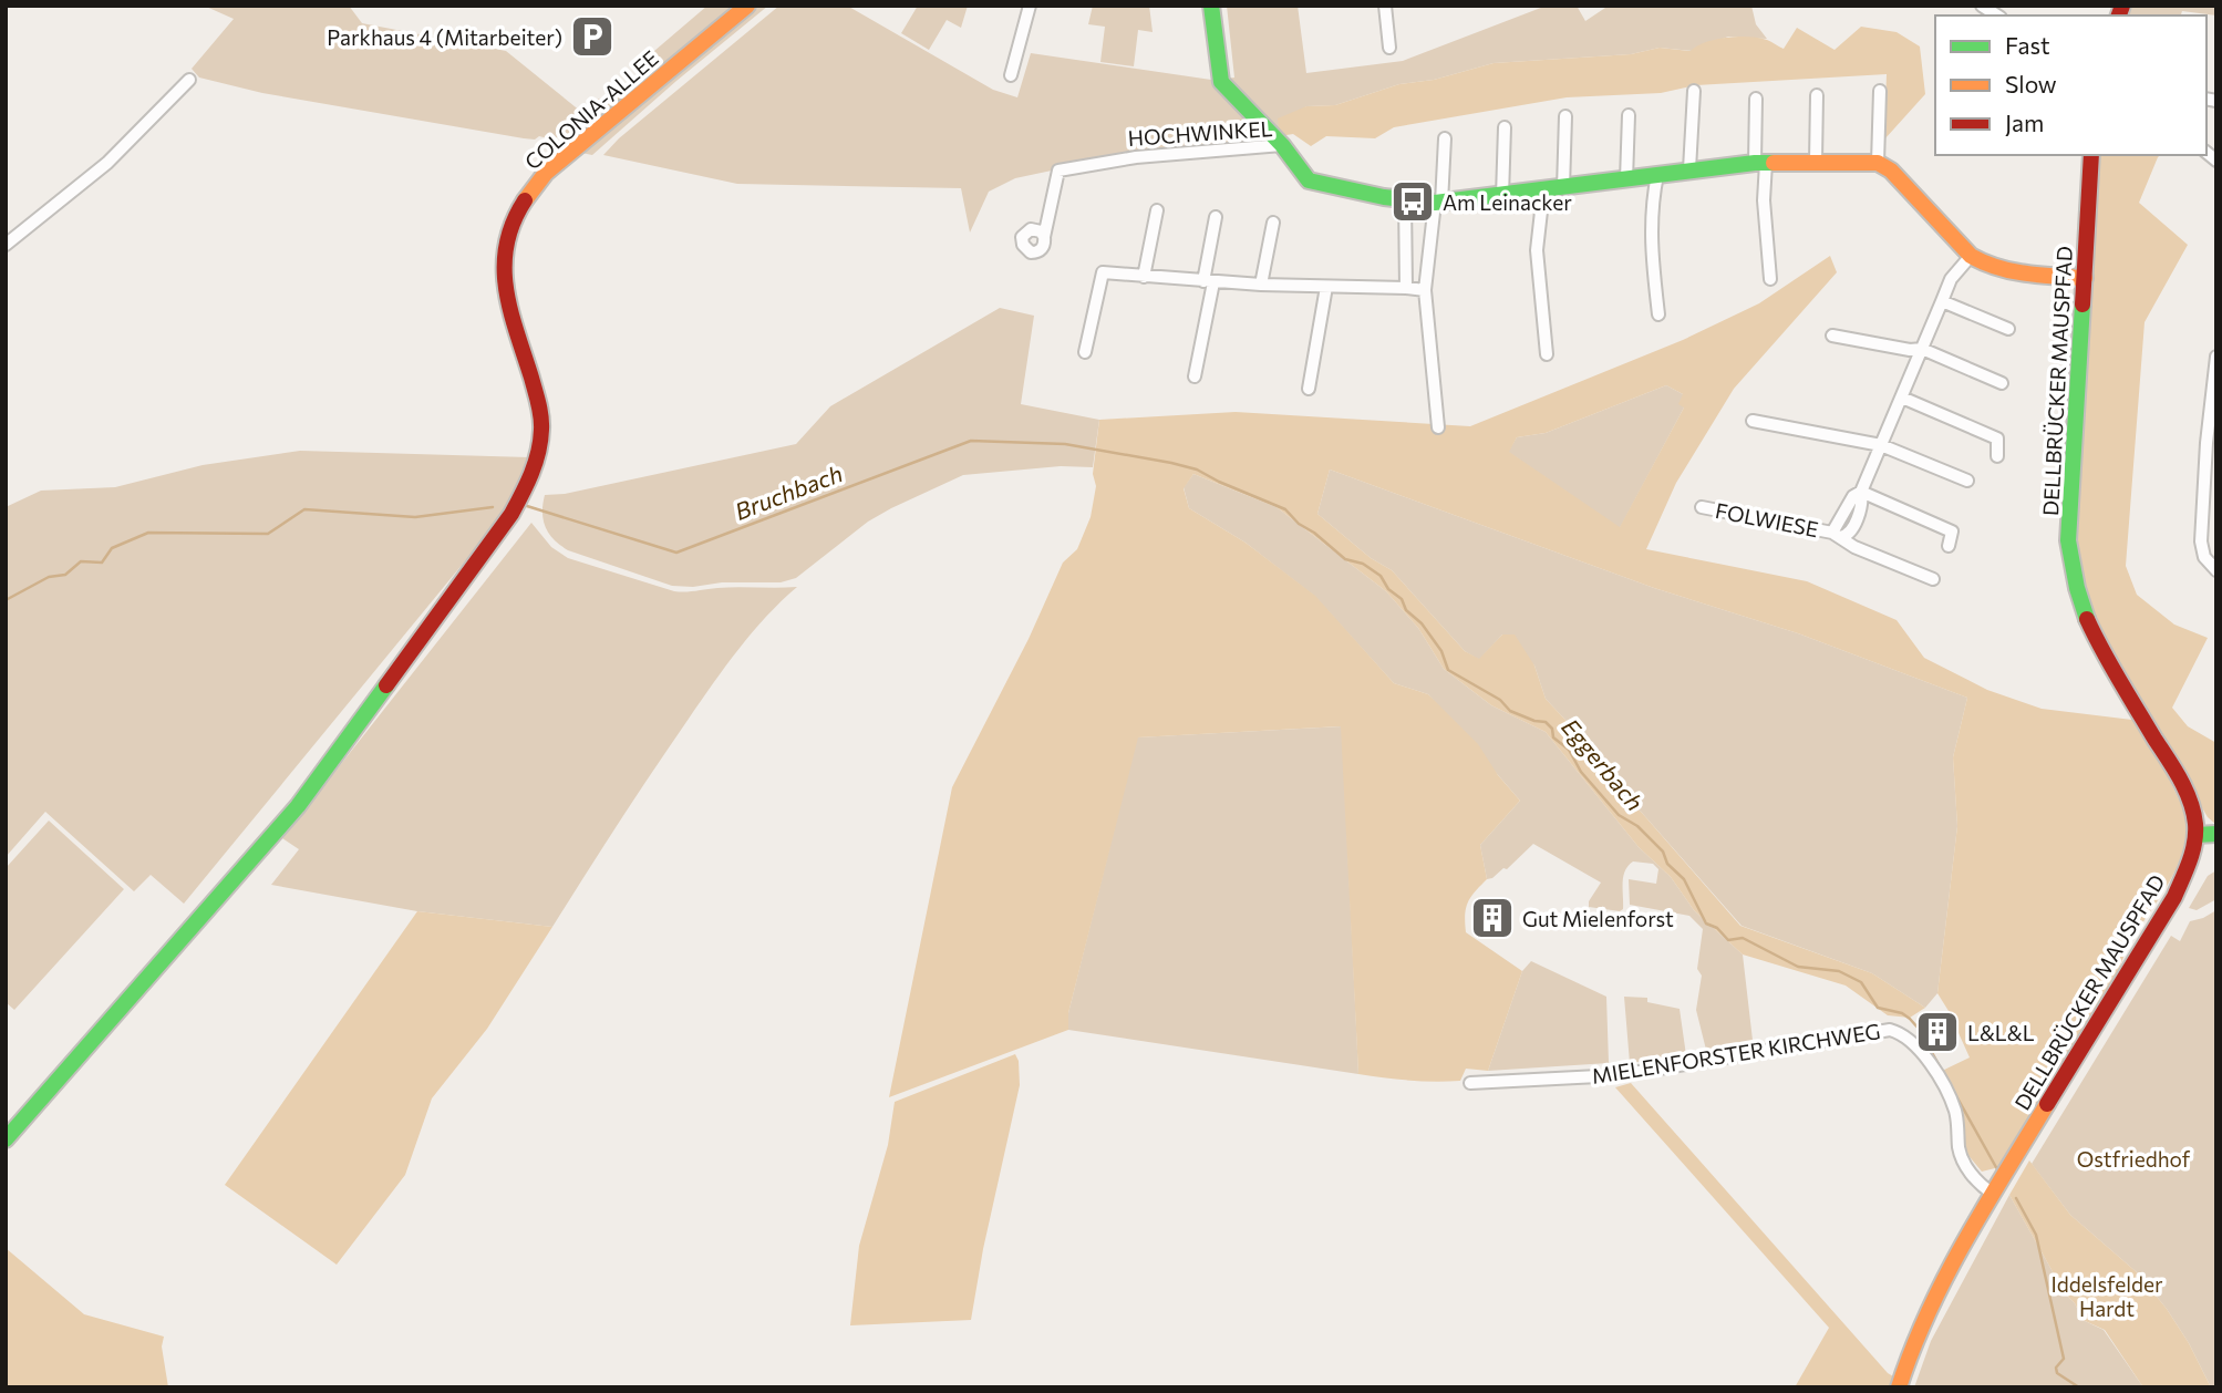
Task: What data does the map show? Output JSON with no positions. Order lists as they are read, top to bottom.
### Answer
{
  "streets": {
    "main road": ["COLONIA-ALLEE", "HOCHWINKEL", "DELLBRÜCKER MAUSPFAD"],
    "street": ["FOLWIESE", "MIELENFORSTER KIRCHWEG"]
  },
  "crossings": [
    ["DELLBRÜCKER MAUSPFAD", "MIELENFORSTER KIRCHWEG"]
  ],
  "water": ["Bruchbach", "Eggerbach"],
  "parks": ["Ostfriedhof", "Iddelsfelder Hardt"],
  "places": {
    "parking": ["Parkhaus 4 (Mitarbeiter)"],
    "bus stop": ["Am Leinacker"],
    "building": ["Gut Mielenforst", "L&L&L"]
  },
  "legend": ["Fast", "Slow", "Jam"]
}
